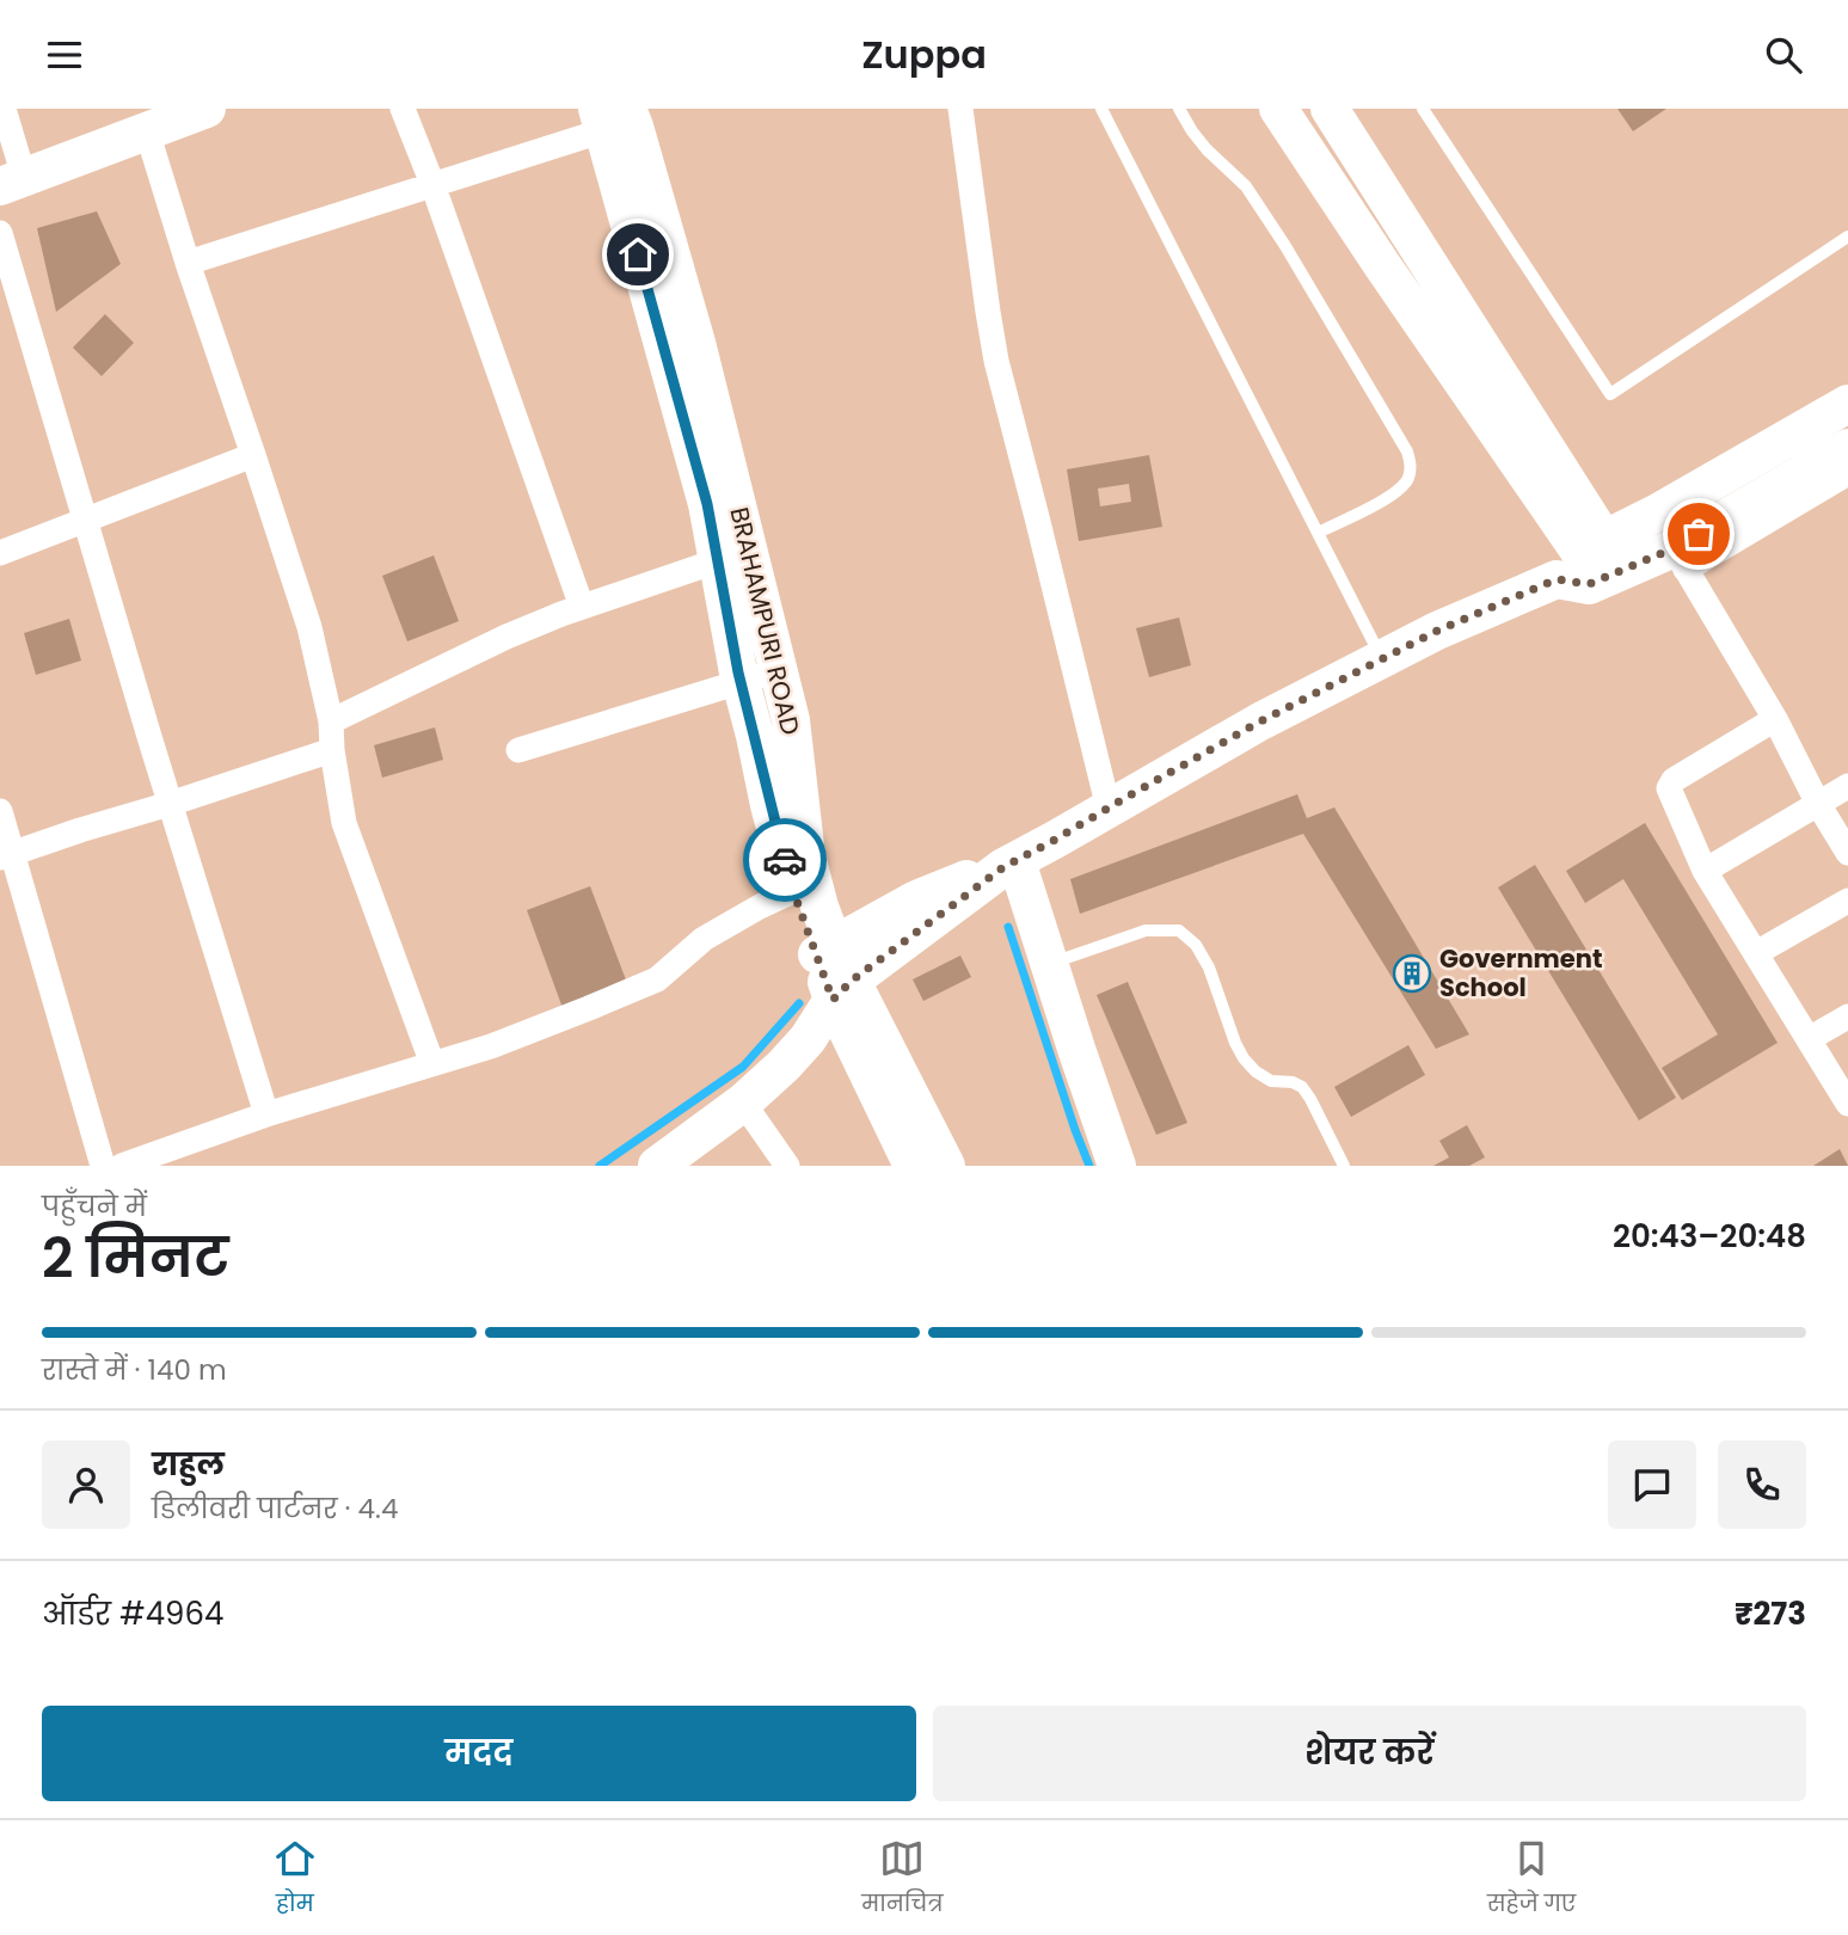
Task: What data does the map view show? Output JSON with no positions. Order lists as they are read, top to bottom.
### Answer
{
  "streets": {
    "street": ["BRAHAMPURI ROAD"]
  },
  "places": {
    "building": ["Government School"]
  },
  "page": {
    "header": "Zuppa",
    "heading": ["2 मिनट", "पहुँचने में", "20:43–20:48"],
    "panel": [
      "राहुल",
      "डिलीवरी पार्टनर · 4.4",
      "ऑर्डर #4964",
      "₹273"
    ],
    "bar": "रास्ते में · 140 m",
    "buttons": ["मदद", "शेयर करें"],
    "tabs": ["होम", "मानचित्र", "सहेजे गए"]
  }
}
